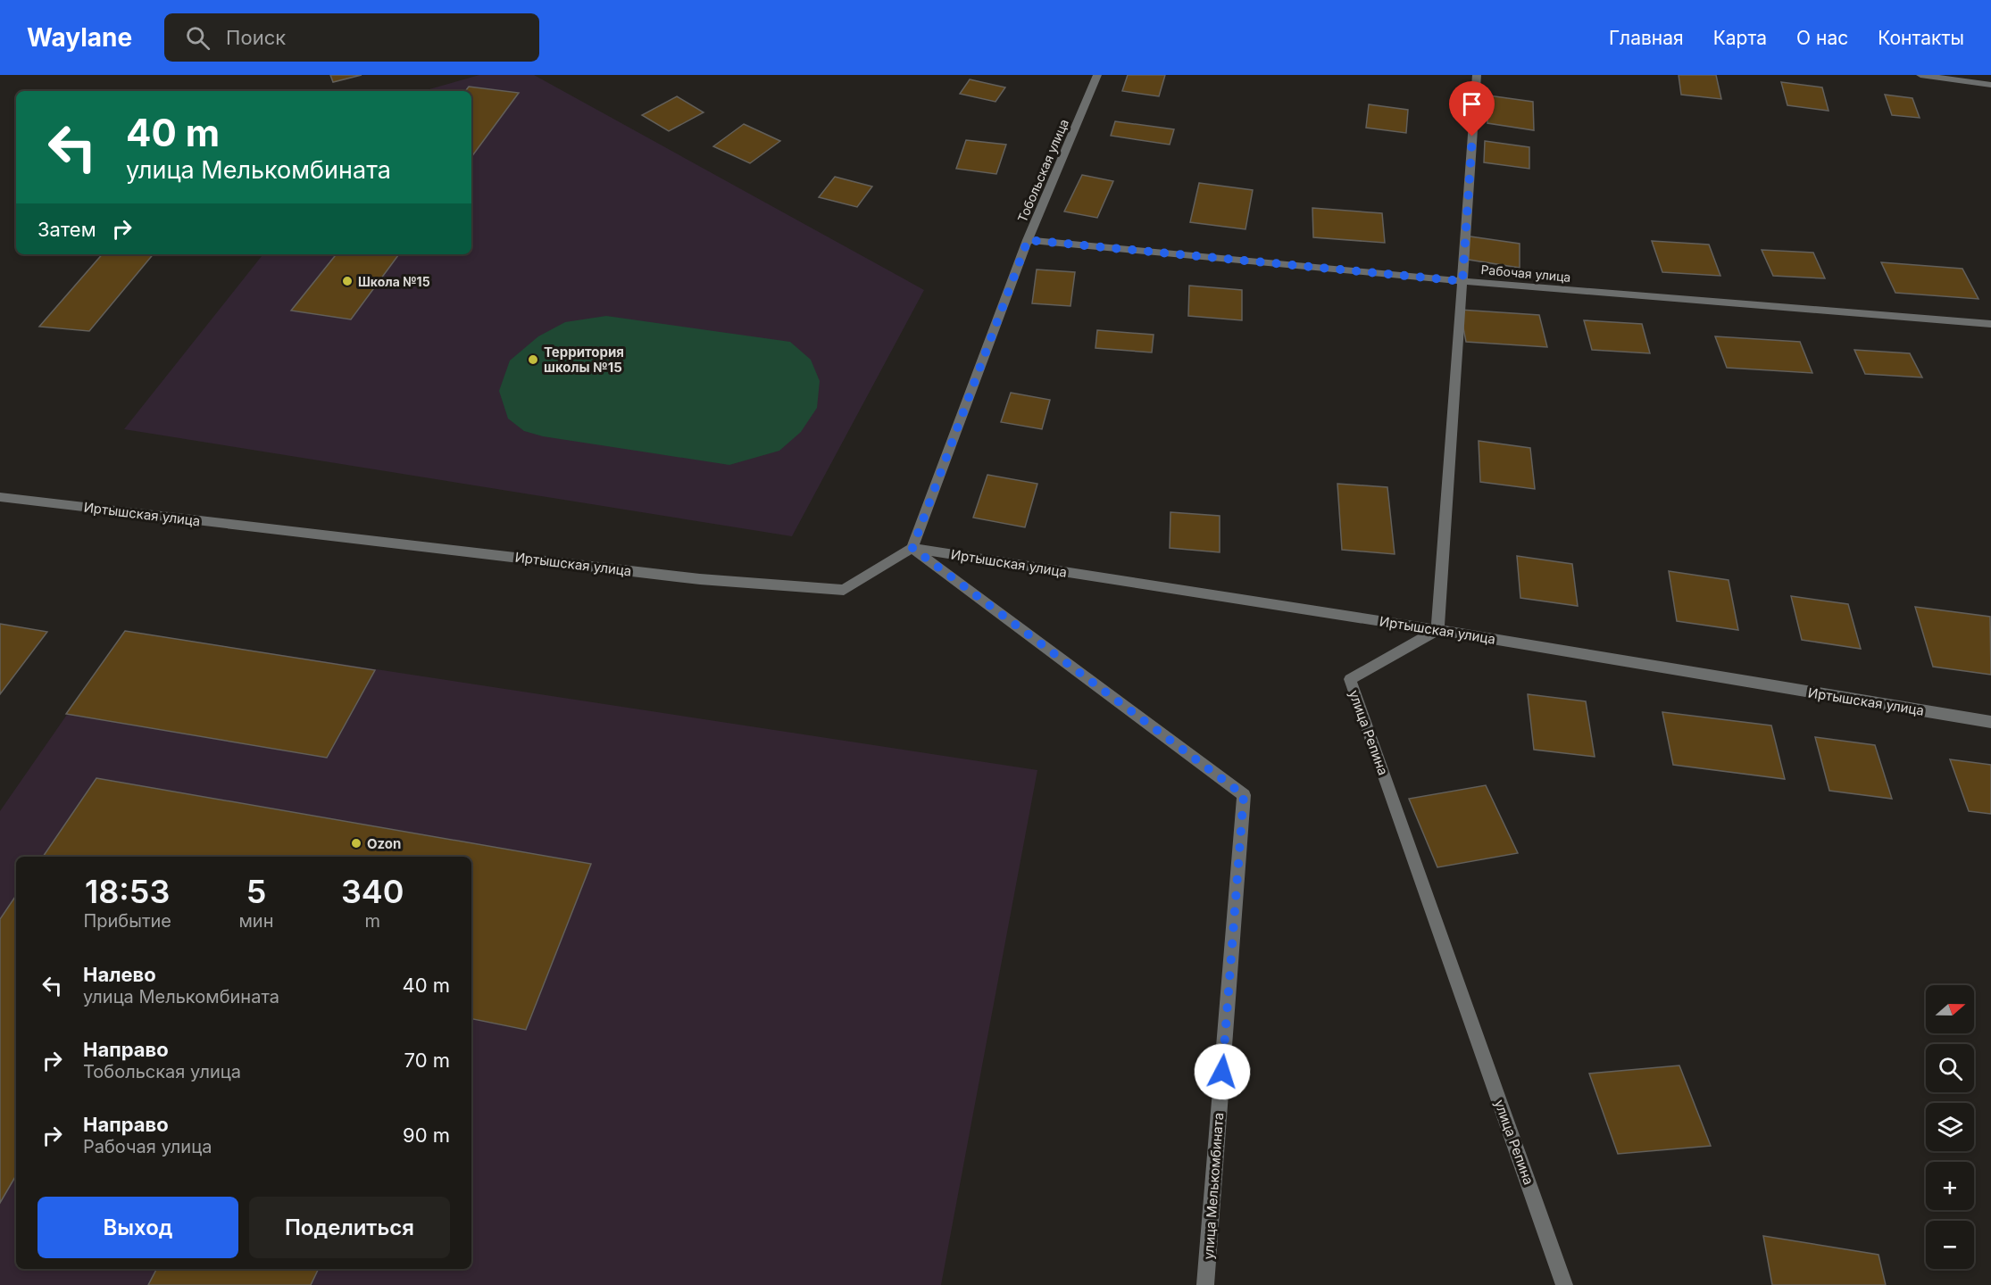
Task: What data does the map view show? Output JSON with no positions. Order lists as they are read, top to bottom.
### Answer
{
  "streets": {
    "street": [
      "Тобольская улица",
      "Рабочая улица",
      "Иртышская улица",
      "улица Репина",
      "улица Мелькомбината"
    ]
  },
  "crossings": [
    ["Тобольская улица", "Рабочая улица"],
    ["Тобольская улица", "Иртышская улица"],
    ["Тобольская улица", "улица Мелькомбината"],
    ["Иртышская улица", "улица Репина"],
    ["Иртышская улица", "улица Мелькомбината"]
  ],
  "places": ["Школа №15", "Территория школы №15", "Ozon"],
  "north": "right",
  "page": {
    "header": "Waylane",
    "search": "Поиск",
    "nav": [
      "Главная",
      "Карта",
      "О нас",
      "Контакты"
    ],
    "turn": ["40 m", "улица Мелькомбината"],
    "then": "Затем",
    "eta": [
      "18:53",
      "Прибытие",
      "5",
      "мин",
      "340",
      "m"
    ],
    "list": [
      {
        "name": "Налево",
        "note": "улица Мелькомбината",
        "value": "40 m"
      },
      {
        "name": "Направо",
        "note": "Тобольская улица",
        "value": "70 m"
      },
      {
        "name": "Направо",
        "note": "Рабочая улица",
        "value": "90 m"
      }
    ],
    "map_buttons": ["+", "−"],
    "buttons": ["Выход", "Поделиться"]
  }
}
